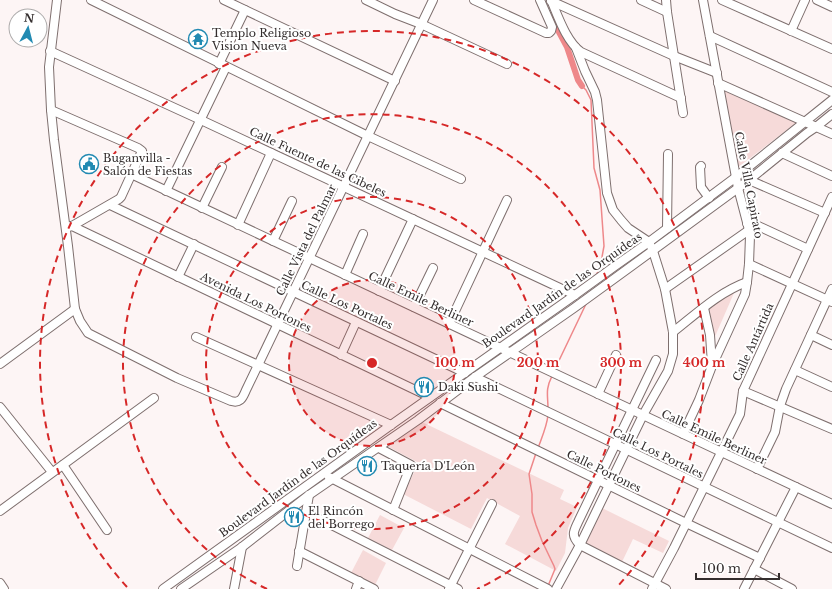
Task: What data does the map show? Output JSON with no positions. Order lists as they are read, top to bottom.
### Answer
{
  "streets": {
    "street": [
      "Calle Fuente de las Cibeles",
      "Calle Villa Capirato",
      "Calle Vista del Palmar",
      "Boulevard Jardín de las Orquídeas",
      "Calle Emile Berliner",
      "Avenida Los Portones",
      "Calle Los Portales",
      "Calle Antártida",
      "Calle Portones"
    ]
  },
  "crossings": [
    ["Calle Fuente de las Cibeles", "Calle Vista del Palmar"],
    ["Calle Fuente de las Cibeles", "Boulevard Jardín de las Orquídeas"],
    ["Calle Villa Capirato", "Boulevard Jardín de las Orquídeas"],
    ["Calle Villa Capirato", "Calle Emile Berliner"],
    ["Calle Vista del Palmar", "Calle Emile Berliner"],
    ["Calle Vista del Palmar", "Avenida Los Portones"],
    ["Calle Vista del Palmar", "Calle Los Portales"],
    ["Boulevard Jardín de las Orquídeas", "Calle Emile Berliner"],
    ["Boulevard Jardín de las Orquídeas", "Avenida Los Portones"],
    ["Boulevard Jardín de las Orquídeas", "Calle Los Portales"],
    ["Boulevard Jardín de las Orquídeas", "Calle Portones"],
    ["Calle Emile Berliner", "Calle Antártida"],
    ["Calle Los Portales", "Calle Antártida"],
    ["Calle Antártida", "Calle Portones"]
  ],
  "places": {
    "temple": ["Templo Religioso Vision Nueva"],
    "public building": ["Buganvilla - Salón de Fiestas"],
    "restaurant": ["Daki Sushi", "Taquería D'León", "El Rincón del Borrego"]
  },
  "scale_bar": "100 m",
  "north": "top",
  "rings": [
    "100 m",
    "200 m",
    "300 m",
    "400 m"
  ]
}
